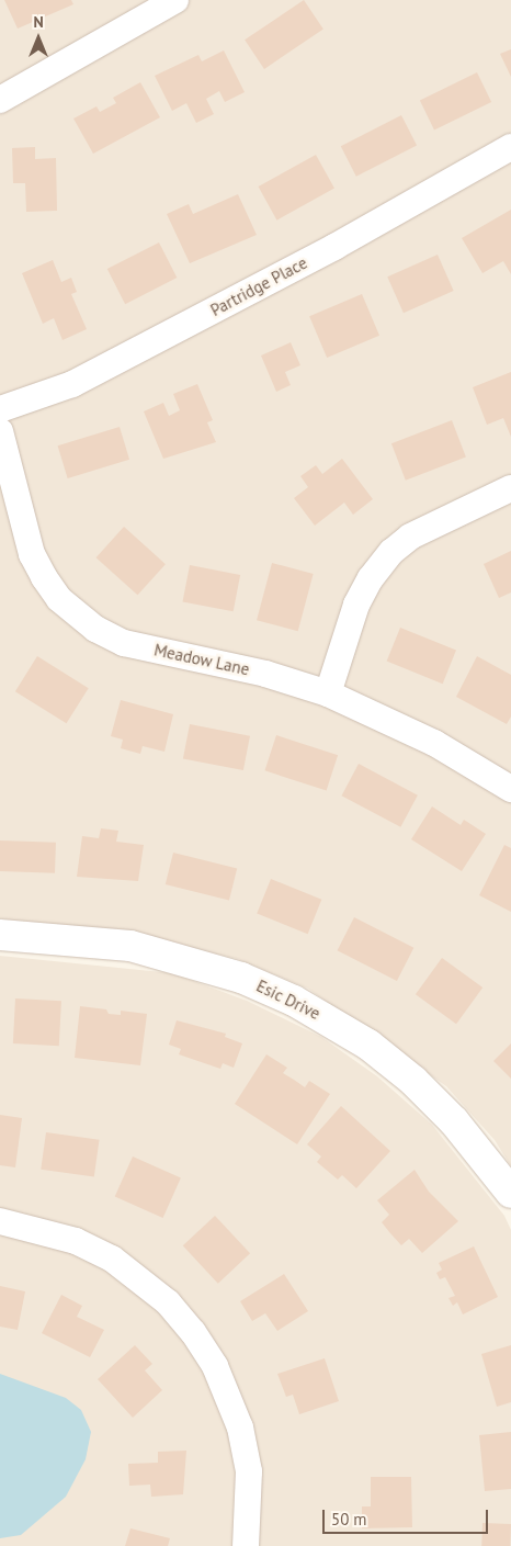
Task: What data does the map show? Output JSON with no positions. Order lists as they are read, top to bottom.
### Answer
{
  "streets": {
    "street": ["Partridge Place", "Meadow Lane", "Esic Drive"]
  },
  "scale_bar": "50 m",
  "north": "top"
}
